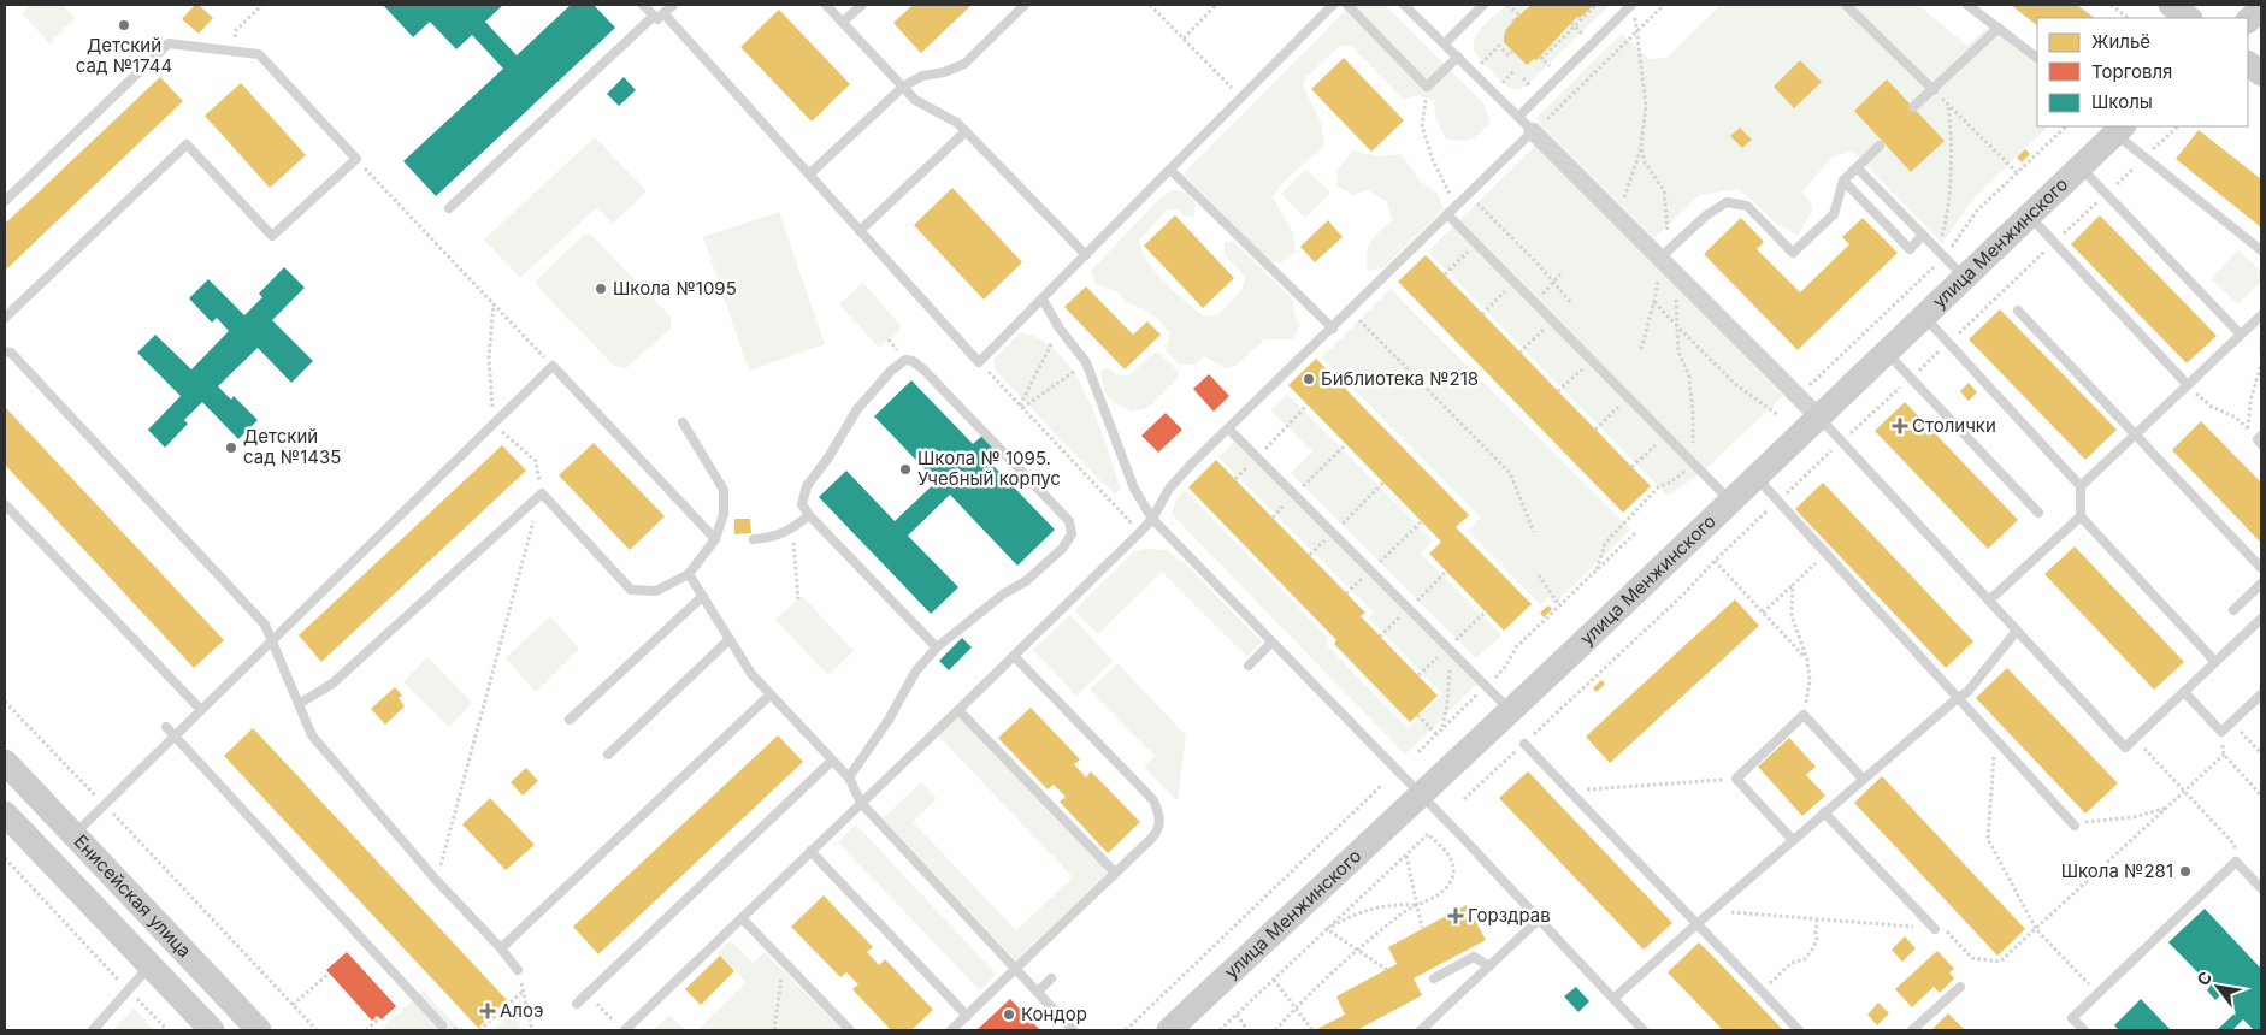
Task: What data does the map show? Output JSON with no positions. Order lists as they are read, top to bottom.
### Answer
{
  "streets": {
    "main road": ["улица Менжинского", "Енисейская улица"]
  },
  "places": {
    "other": [
      "Детский сад №1744",
      "Школа №1095",
      "Библиотека №218",
      "Детский сад №1435",
      "Школа № 1095. Учебный корпус",
      "Школа №281",
      "Кондор"
    ],
    "health": ["Столички", "Горздрав", "Алоэ"]
  },
  "legend": ["Жильё", "Торговля", "Школы"],
  "north": "top left"
}
